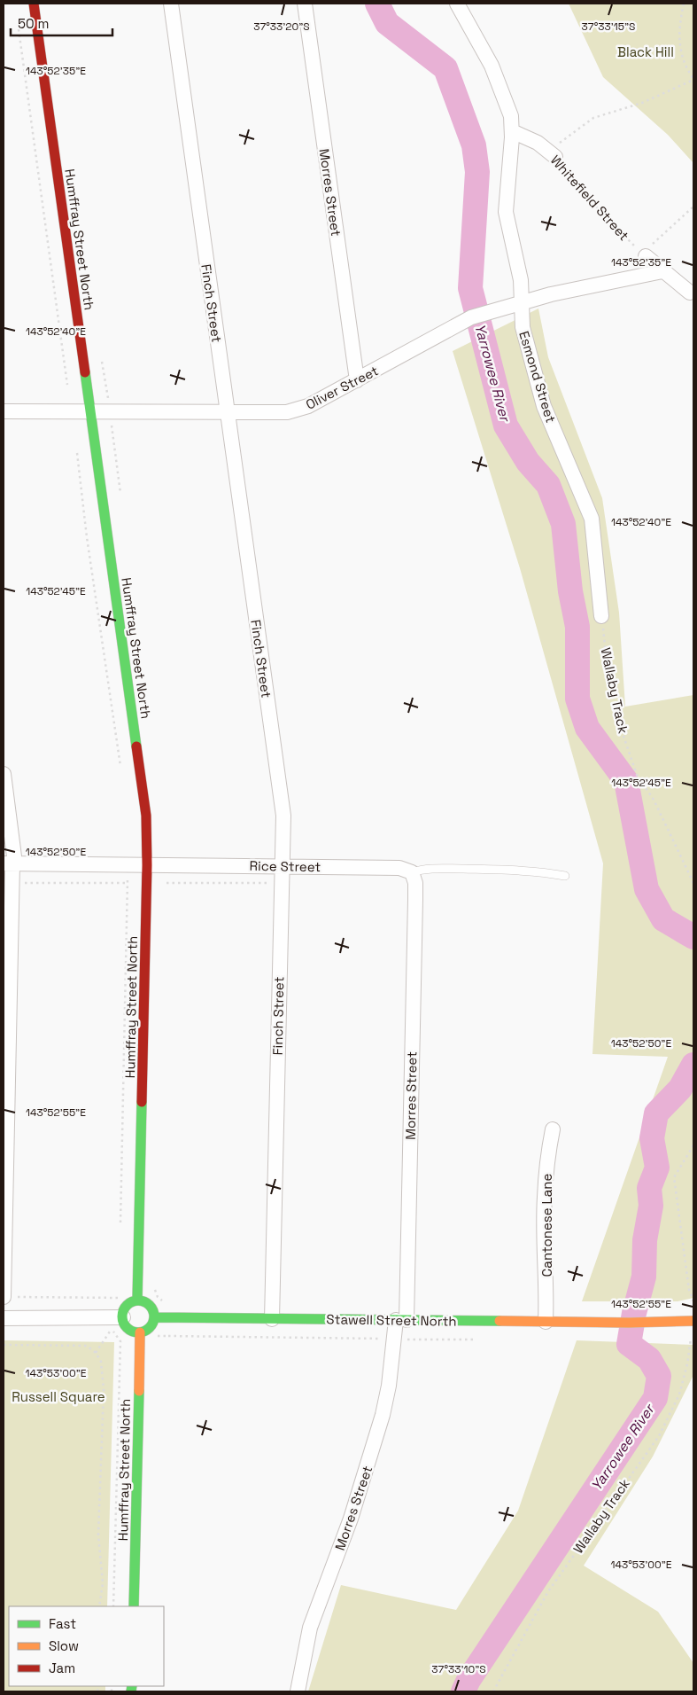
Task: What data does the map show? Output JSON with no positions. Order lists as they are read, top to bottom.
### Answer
{
  "streets": {
    "street": [
      "Morres Street",
      "Whitefield Street",
      "Humffray Street North",
      "Finch Street",
      "Esmond Street",
      "Oliver Street",
      "Rice Street",
      "Cantonese Lane",
      "Stawell Street North"
    ],
    "path": ["Wallaby Track"]
  },
  "crossings": [
    ["Morres Street", "Oliver Street"],
    ["Morres Street", "Rice Street"],
    ["Morres Street", "Stawell Street North"],
    ["Whitefield Street", "Esmond Street"],
    ["Humffray Street North", "Oliver Street"],
    ["Humffray Street North", "Rice Street"],
    ["Humffray Street North", "Stawell Street North"],
    ["Finch Street", "Oliver Street"],
    ["Finch Street", "Rice Street"],
    ["Finch Street", "Stawell Street North"],
    ["Esmond Street", "Oliver Street"],
    ["Esmond Street", "Wallaby Track"],
    ["Cantonese Lane", "Stawell Street North"]
  ],
  "water": ["Yarrowee River"],
  "parks": ["Black Hill", "Russell Square"],
  "legend": ["Fast", "Slow", "Jam"],
  "scale_bar": "50 m",
  "coordinates": [
    "37°33'20\"S",
    "37°33'15\"S",
    "143°52'35\"E",
    "143°52'40\"E",
    "143°52'45\"E",
    "143°52'50\"E",
    "143°52'55\"E",
    "143°53'00\"E",
    "37°33'10\"S"
  ]
}
